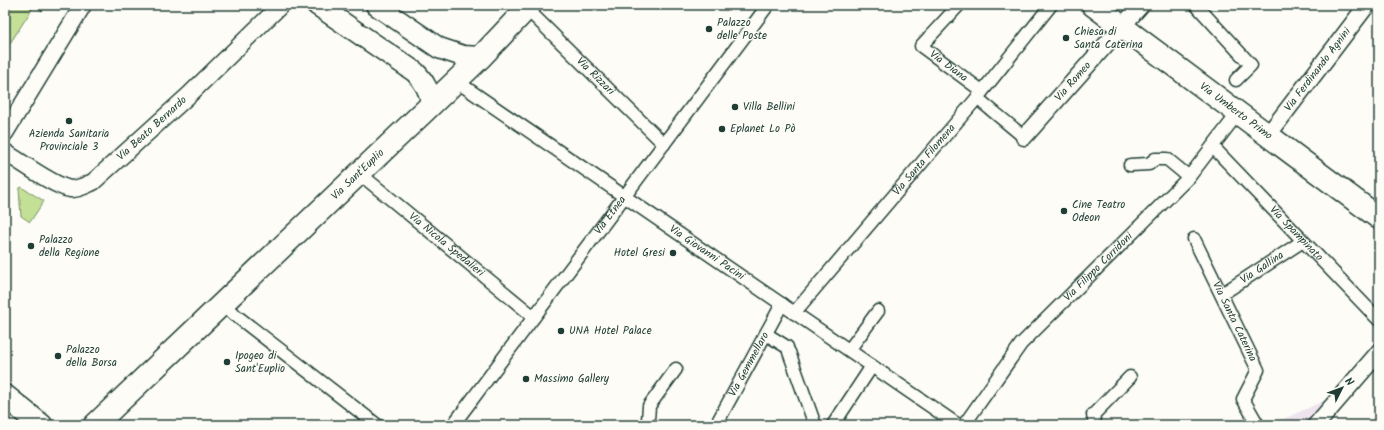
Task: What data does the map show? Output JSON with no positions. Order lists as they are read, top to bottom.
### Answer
{
  "streets": {
    "main road": ["Via Umberto Primo", "Via Sant'Euplio"],
    "street": [
      "Via Diana",
      "Via Ferdinando Agnini",
      "Via Rizzari",
      "Via Romeo",
      "Via Beato Bernardo",
      "Via Santa Filomena",
      "Via Etnea",
      "Via Spampinato",
      "Via Nicola Spedalieri",
      "Via Giovanni Pacini",
      "Via Filippo Corridoni",
      "Via Gallina",
      "Via Santa Caterina",
      "Via Gemmellaro"
    ]
  },
  "crossings": [
    ["Via Diana", "Via Santa Filomena"],
    ["Via Ferdinando Agnini", "Via Umberto Primo"],
    ["Via Rizzari", "Via Sant'Euplio"],
    ["Via Rizzari", "Via Etnea"],
    ["Via Romeo", "Via Umberto Primo"],
    ["Via Umberto Primo", "Via Filippo Corridoni"],
    ["Via Santa Filomena", "Via Giovanni Pacini"],
    ["Via Sant'Euplio", "Via Nicola Spedalieri"],
    ["Via Sant'Euplio", "Via Giovanni Pacini"],
    ["Via Etnea", "Via Nicola Spedalieri"],
    ["Via Etnea", "Via Giovanni Pacini"],
    ["Via Spampinato", "Via Filippo Corridoni"],
    ["Via Spampinato", "Via Gallina"],
    ["Via Giovanni Pacini", "Via Gemmellaro"],
    ["Via Gallina", "Via Santa Caterina"]
  ],
  "places": [
    "Palazzo delle Poste",
    "Chiesa di Santa Caterina",
    "Villa Bellini",
    "Azienda Sanitaria Provinciale 3",
    "Eplanet Lo Pò",
    "Cine Teatro Odeon",
    "Palazzo della Regione",
    "Hotel Gresi",
    "UNA Hotel Palace",
    "Palazzo della Borsa",
    "Ipogeo di Sant'Euplio",
    "Massimo Gallery"
  ],
  "north": "top right"
}
